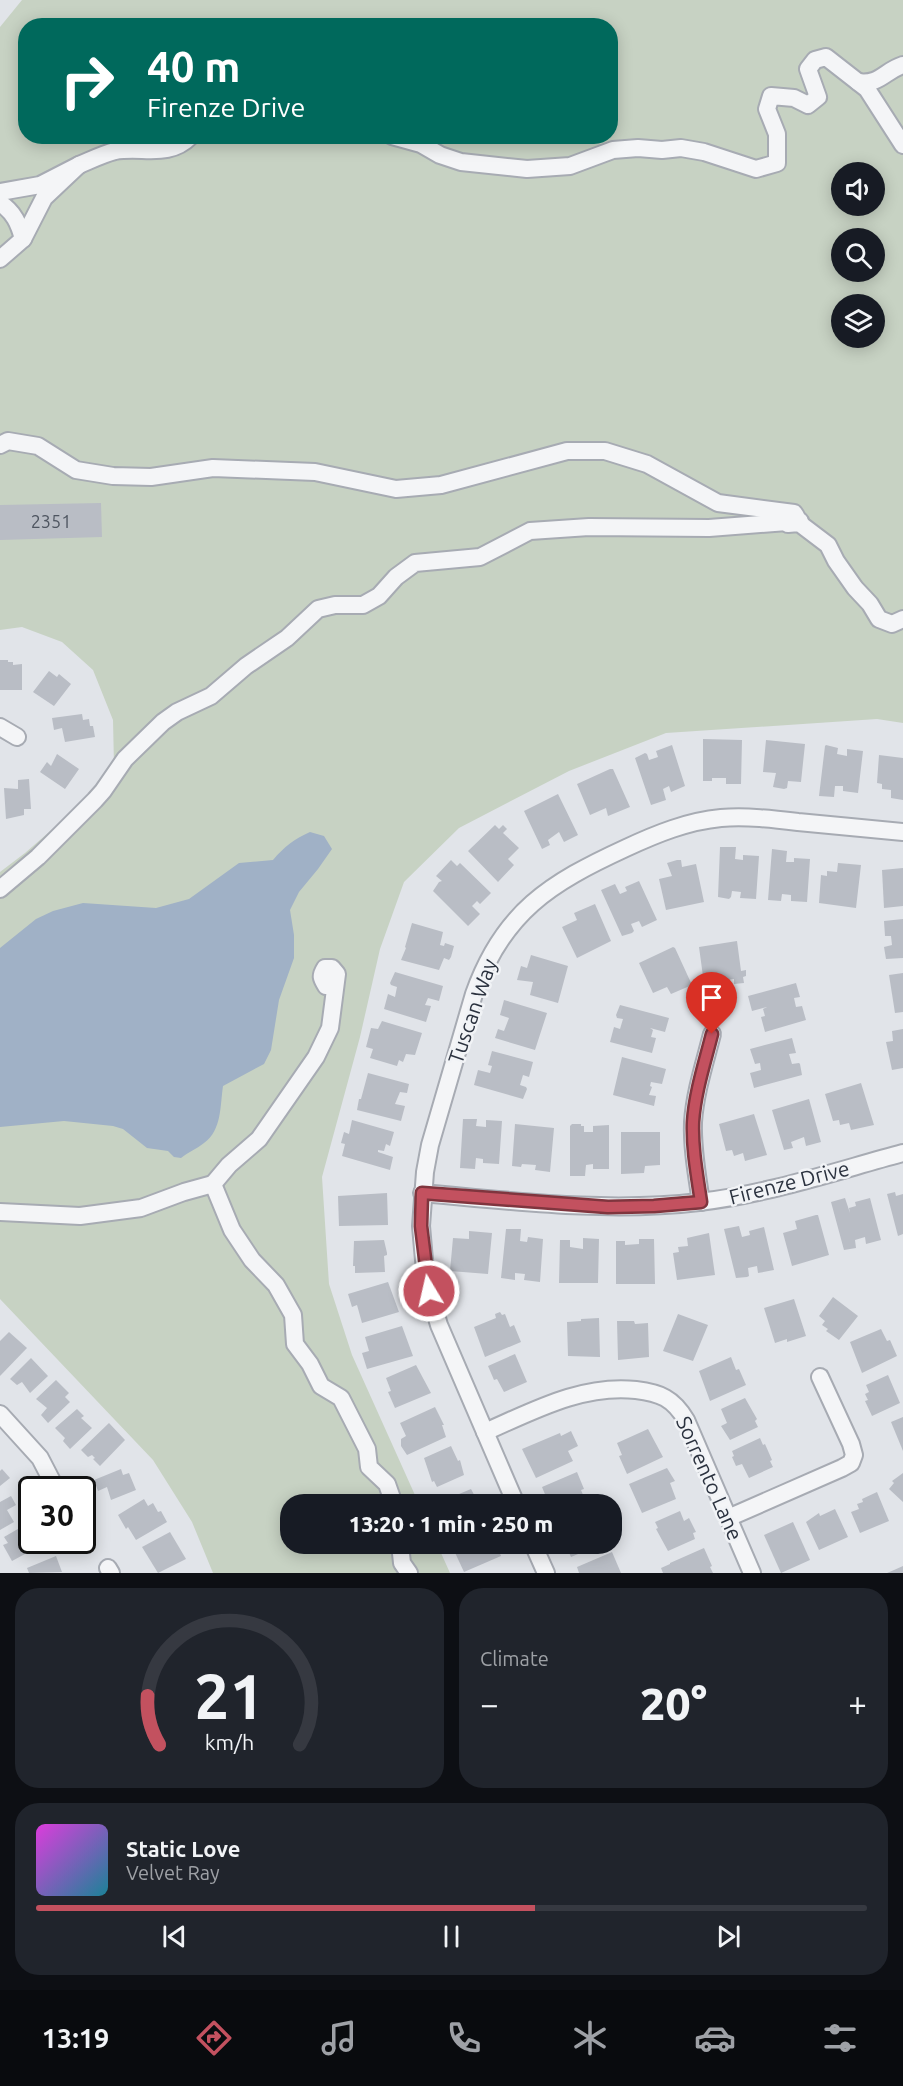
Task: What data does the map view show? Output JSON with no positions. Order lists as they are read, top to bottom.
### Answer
{
  "streets": {
    "street": ["Tuscan Way", "Firenze Drive", "Sorrento Lane"]
  },
  "crossings": [
    ["Tuscan Way", "Firenze Drive"],
    ["Tuscan Way", "Sorrento Lane"]
  ],
  "house_numbers": ["2351"],
  "page": {
    "turn": ["40 m", "Firenze Drive"],
    "limit": "30",
    "trip": "13:20 · 1 min · 250 m",
    "tile": "Climate",
    "heat": ["−", "20°", "+"],
    "song": ["Static Love", "Velvet Ray"],
    "tabs": "13:19",
    "gauge": ["21", "km/h"]
  }
}
